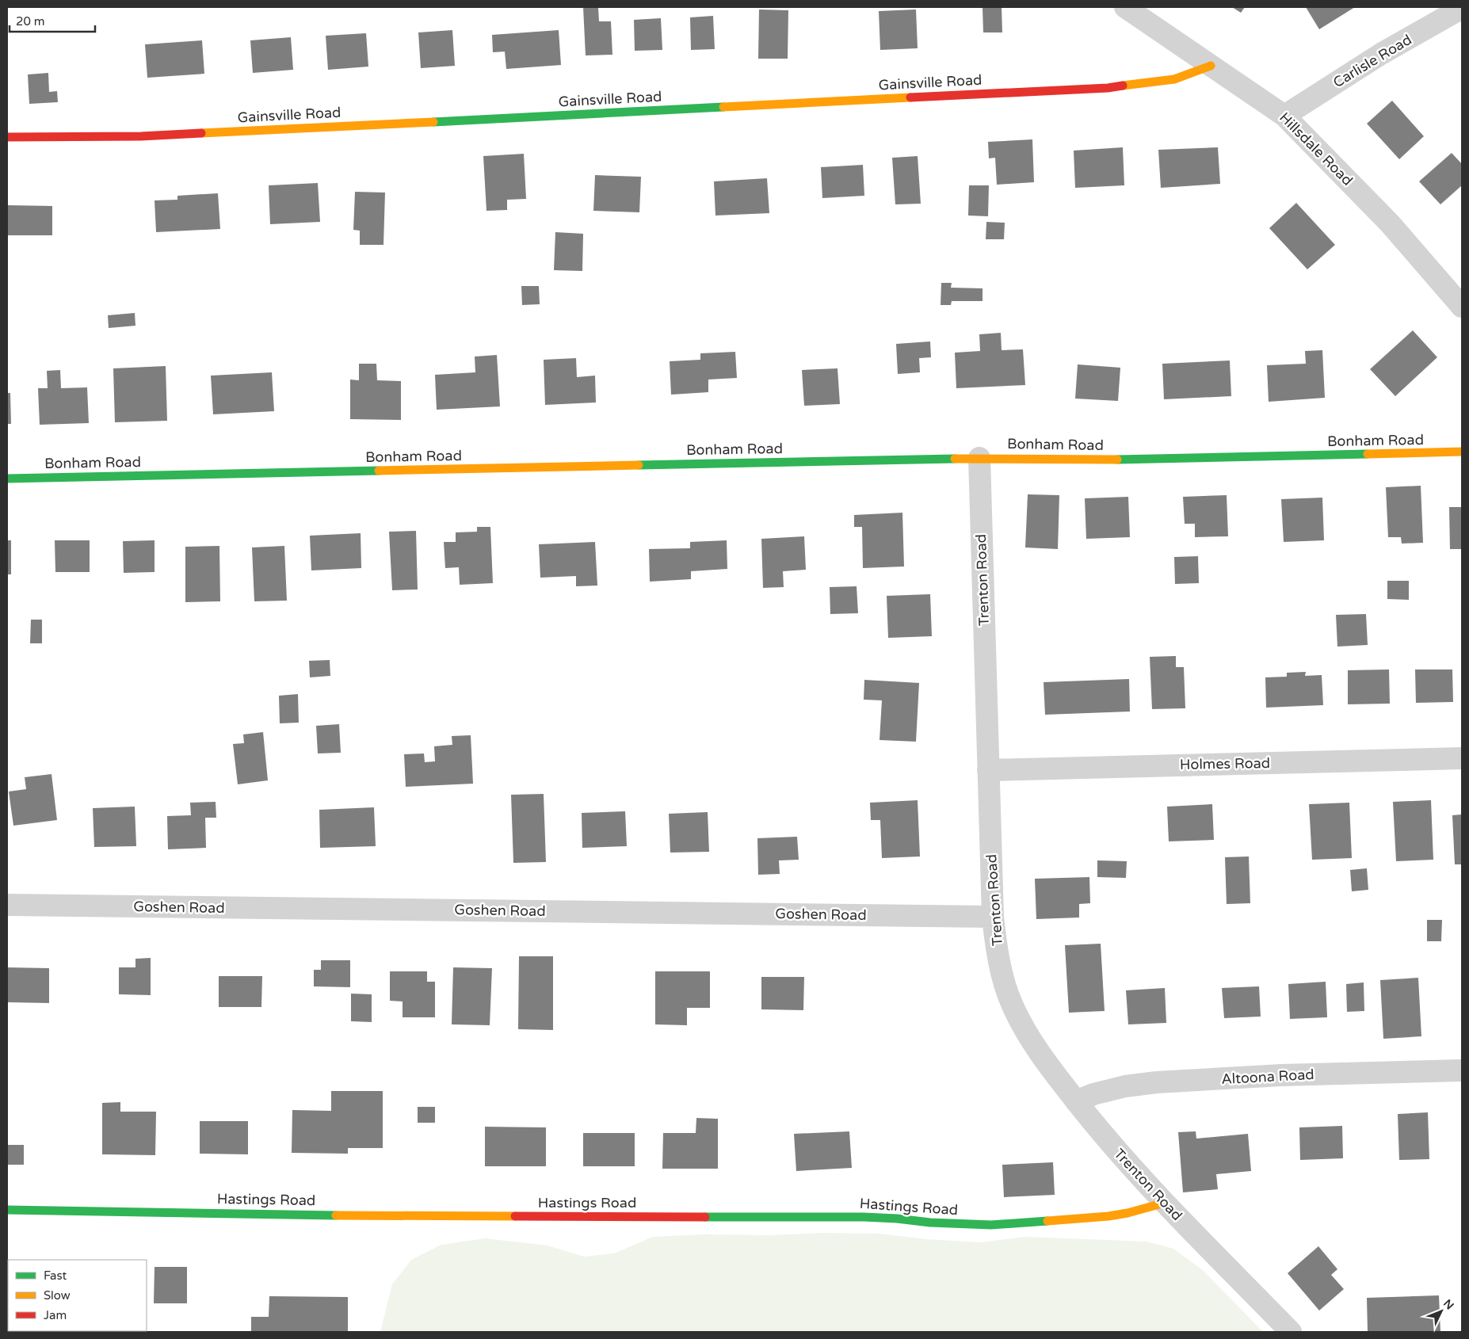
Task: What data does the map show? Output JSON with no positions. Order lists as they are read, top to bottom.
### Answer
{
  "streets": {
    "street": [
      "Carlisle Road",
      "Gainsville Road",
      "Hillsdale Road",
      "Bonham Road",
      "Trenton Road",
      "Holmes Road",
      "Goshen Road",
      "Altoona Road",
      "Hastings Road"
    ]
  },
  "crossings": [
    ["Carlisle Road", "Hillsdale Road"],
    ["Gainsville Road", "Hillsdale Road"],
    ["Bonham Road", "Trenton Road"],
    ["Trenton Road", "Holmes Road"],
    ["Trenton Road", "Goshen Road"],
    ["Trenton Road", "Altoona Road"],
    ["Trenton Road", "Hastings Road"]
  ],
  "legend": ["Fast", "Slow", "Jam"],
  "scale_bar": "20 m",
  "north": "top right"
}
